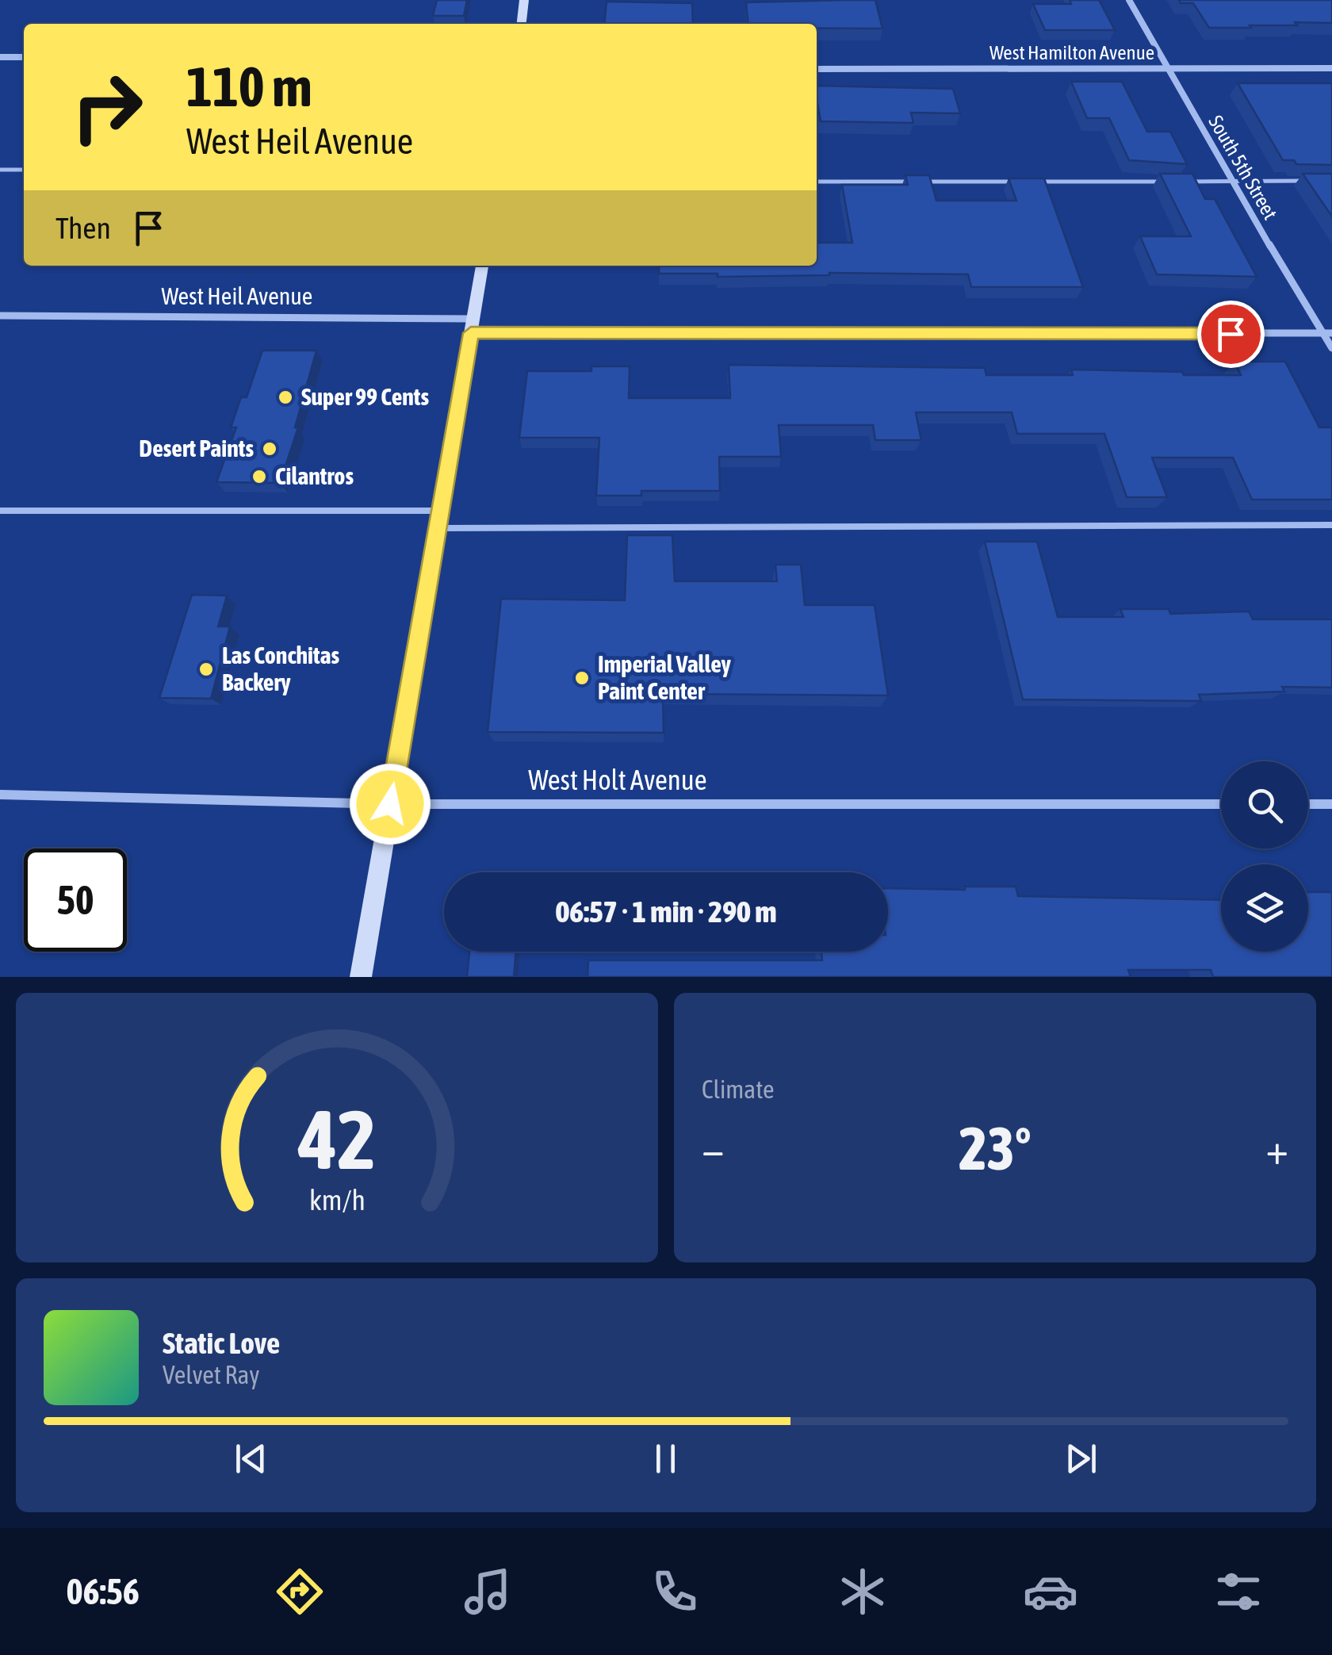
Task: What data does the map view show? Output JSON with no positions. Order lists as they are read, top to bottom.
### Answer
{
  "streets": {
    "street": [
      "West Hamilton Avenue",
      "South 5th Street",
      "West Heil Avenue",
      "West Holt Avenue"
    ]
  },
  "crossings": [
    ["West Hamilton Avenue", "South 5th Street"],
    ["South 5th Street", "West Heil Avenue"]
  ],
  "places": [
    "Super 99 Cents",
    "Desert Paints",
    "Cilantros",
    "Las Conchitas Backery",
    "Imperial Valley Paint Center"
  ],
  "page": {
    "turn": ["110 m", "West Heil Avenue"],
    "then": "Then",
    "limit": "50",
    "trip": "06:57 · 1 min · 290 m",
    "tile": "Climate",
    "heat": ["−", "23°", "+"],
    "song": ["Static Love", "Velvet Ray"],
    "tabs": "06:56",
    "gauge": ["42", "km/h"]
  }
}
